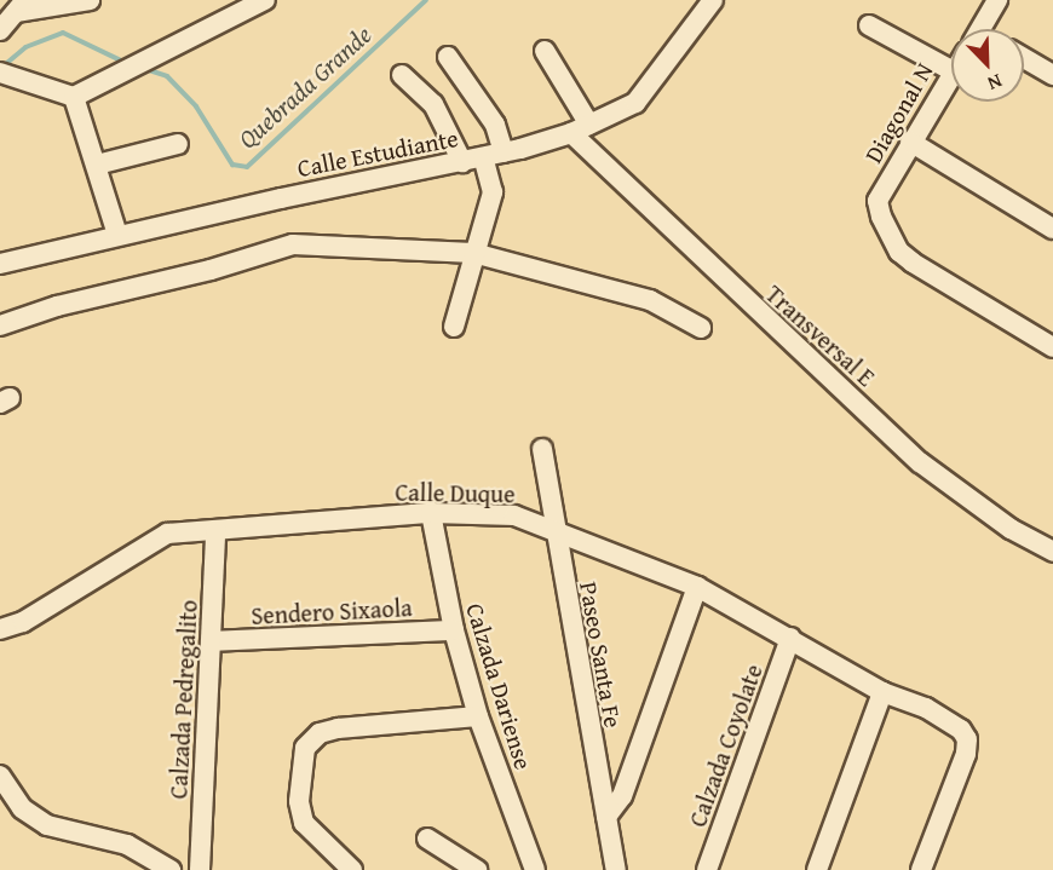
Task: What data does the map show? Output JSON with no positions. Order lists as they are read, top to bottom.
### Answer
{
  "streets": {
    "street": [
      "Diagonal N",
      "Calle Estudiante",
      "Transversal E",
      "Calle Duque",
      "Sendero Sixaola",
      "Paseo Santa Fe",
      "Calzada Dariense",
      "Calzada Pedregalito",
      "Calzada Coyolate"
    ]
  },
  "crossings": [
    ["Calle Estudiante", "Transversal E"],
    ["Calle Duque", "Paseo Santa Fe"],
    ["Calle Duque", "Calzada Dariense"],
    ["Calle Duque", "Calzada Pedregalito"],
    ["Calle Duque", "Calzada Coyolate"],
    ["Sendero Sixaola", "Calzada Dariense"],
    ["Sendero Sixaola", "Calzada Pedregalito"]
  ],
  "water": ["Quebrada Grande"],
  "north": "bottom right"
}
